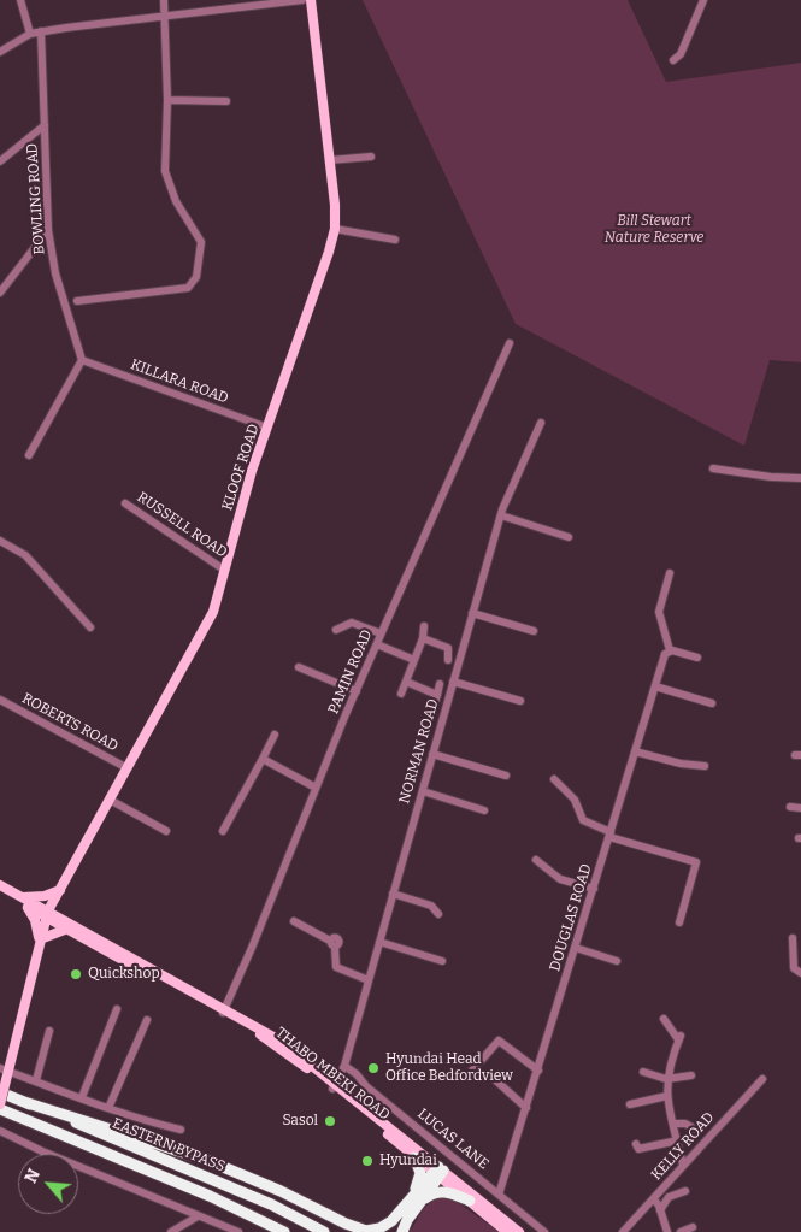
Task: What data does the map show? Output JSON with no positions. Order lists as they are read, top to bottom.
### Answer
{
  "streets": {
    "highway": ["EASTERN BYPASS"],
    "main road": ["KLOOF ROAD", "THABO MBEKI ROAD"],
    "street": [
      "BOWLING ROAD",
      "KILLARA ROAD",
      "RUSSELL ROAD",
      "PAMIN ROAD",
      "ROBERTS ROAD",
      "NORMAN ROAD",
      "DOUGLAS ROAD",
      "LUCAS LANE",
      "KELLY ROAD"
    ]
  },
  "crossings": [
    ["BOWLING ROAD", "KILLARA ROAD"],
    ["KILLARA ROAD", "KLOOF ROAD"],
    ["KLOOF ROAD", "RUSSELL ROAD"],
    ["KLOOF ROAD", "ROBERTS ROAD"],
    ["KLOOF ROAD", "THABO MBEKI ROAD"],
    ["PAMIN ROAD", "THABO MBEKI ROAD"],
    ["NORMAN ROAD", "THABO MBEKI ROAD"],
    ["NORMAN ROAD", "LUCAS LANE"],
    ["DOUGLAS ROAD", "LUCAS LANE"]
  ],
  "parks": ["Bill Stewart Nature Reserve"],
  "places": [
    "Quickshop",
    "Hyundai Head Office Bedfordview",
    "Sasol",
    "Hyundai"
  ],
  "north": "top left"
}
